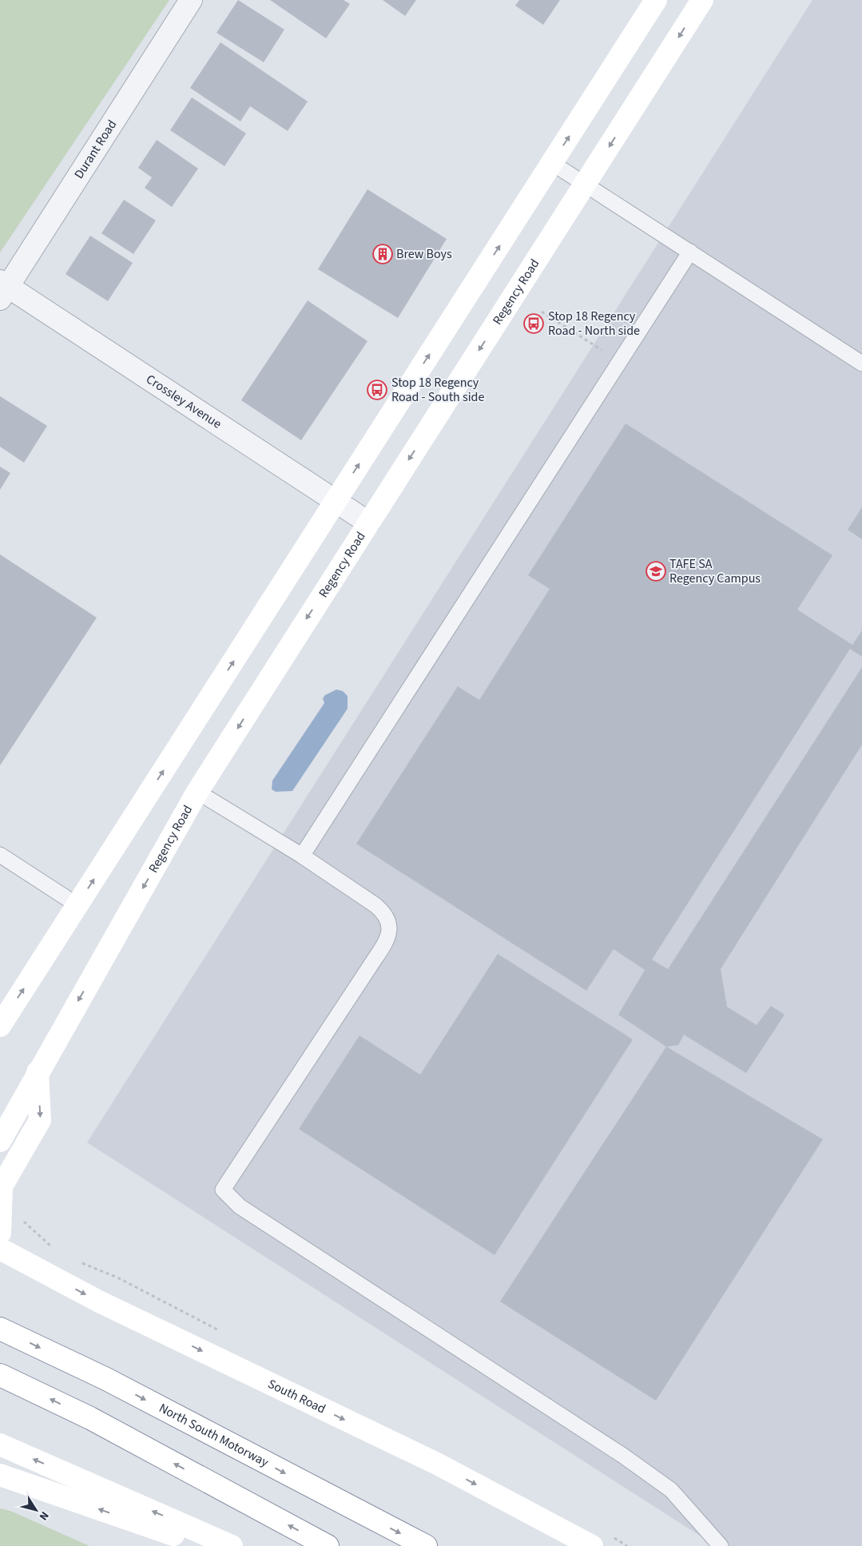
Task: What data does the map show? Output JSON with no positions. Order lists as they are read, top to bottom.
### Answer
{
  "streets": {
    "main road": ["Regency Road", "South Road", "North South Motorway"],
    "street": ["Durant Road", "Crossley Avenue"]
  },
  "crossings": [
    ["Durant Road", "Crossley Avenue"],
    ["Regency Road", "Crossley Avenue"]
  ],
  "places": {
    "building": ["Brew Boys"],
    "bus stop": ["Stop 18 Regency Road - North side", "Stop 18 Regency Road - South side"],
    "school or university": ["TAFE SA Regency Campus"]
  },
  "north": "bottom right"
}
